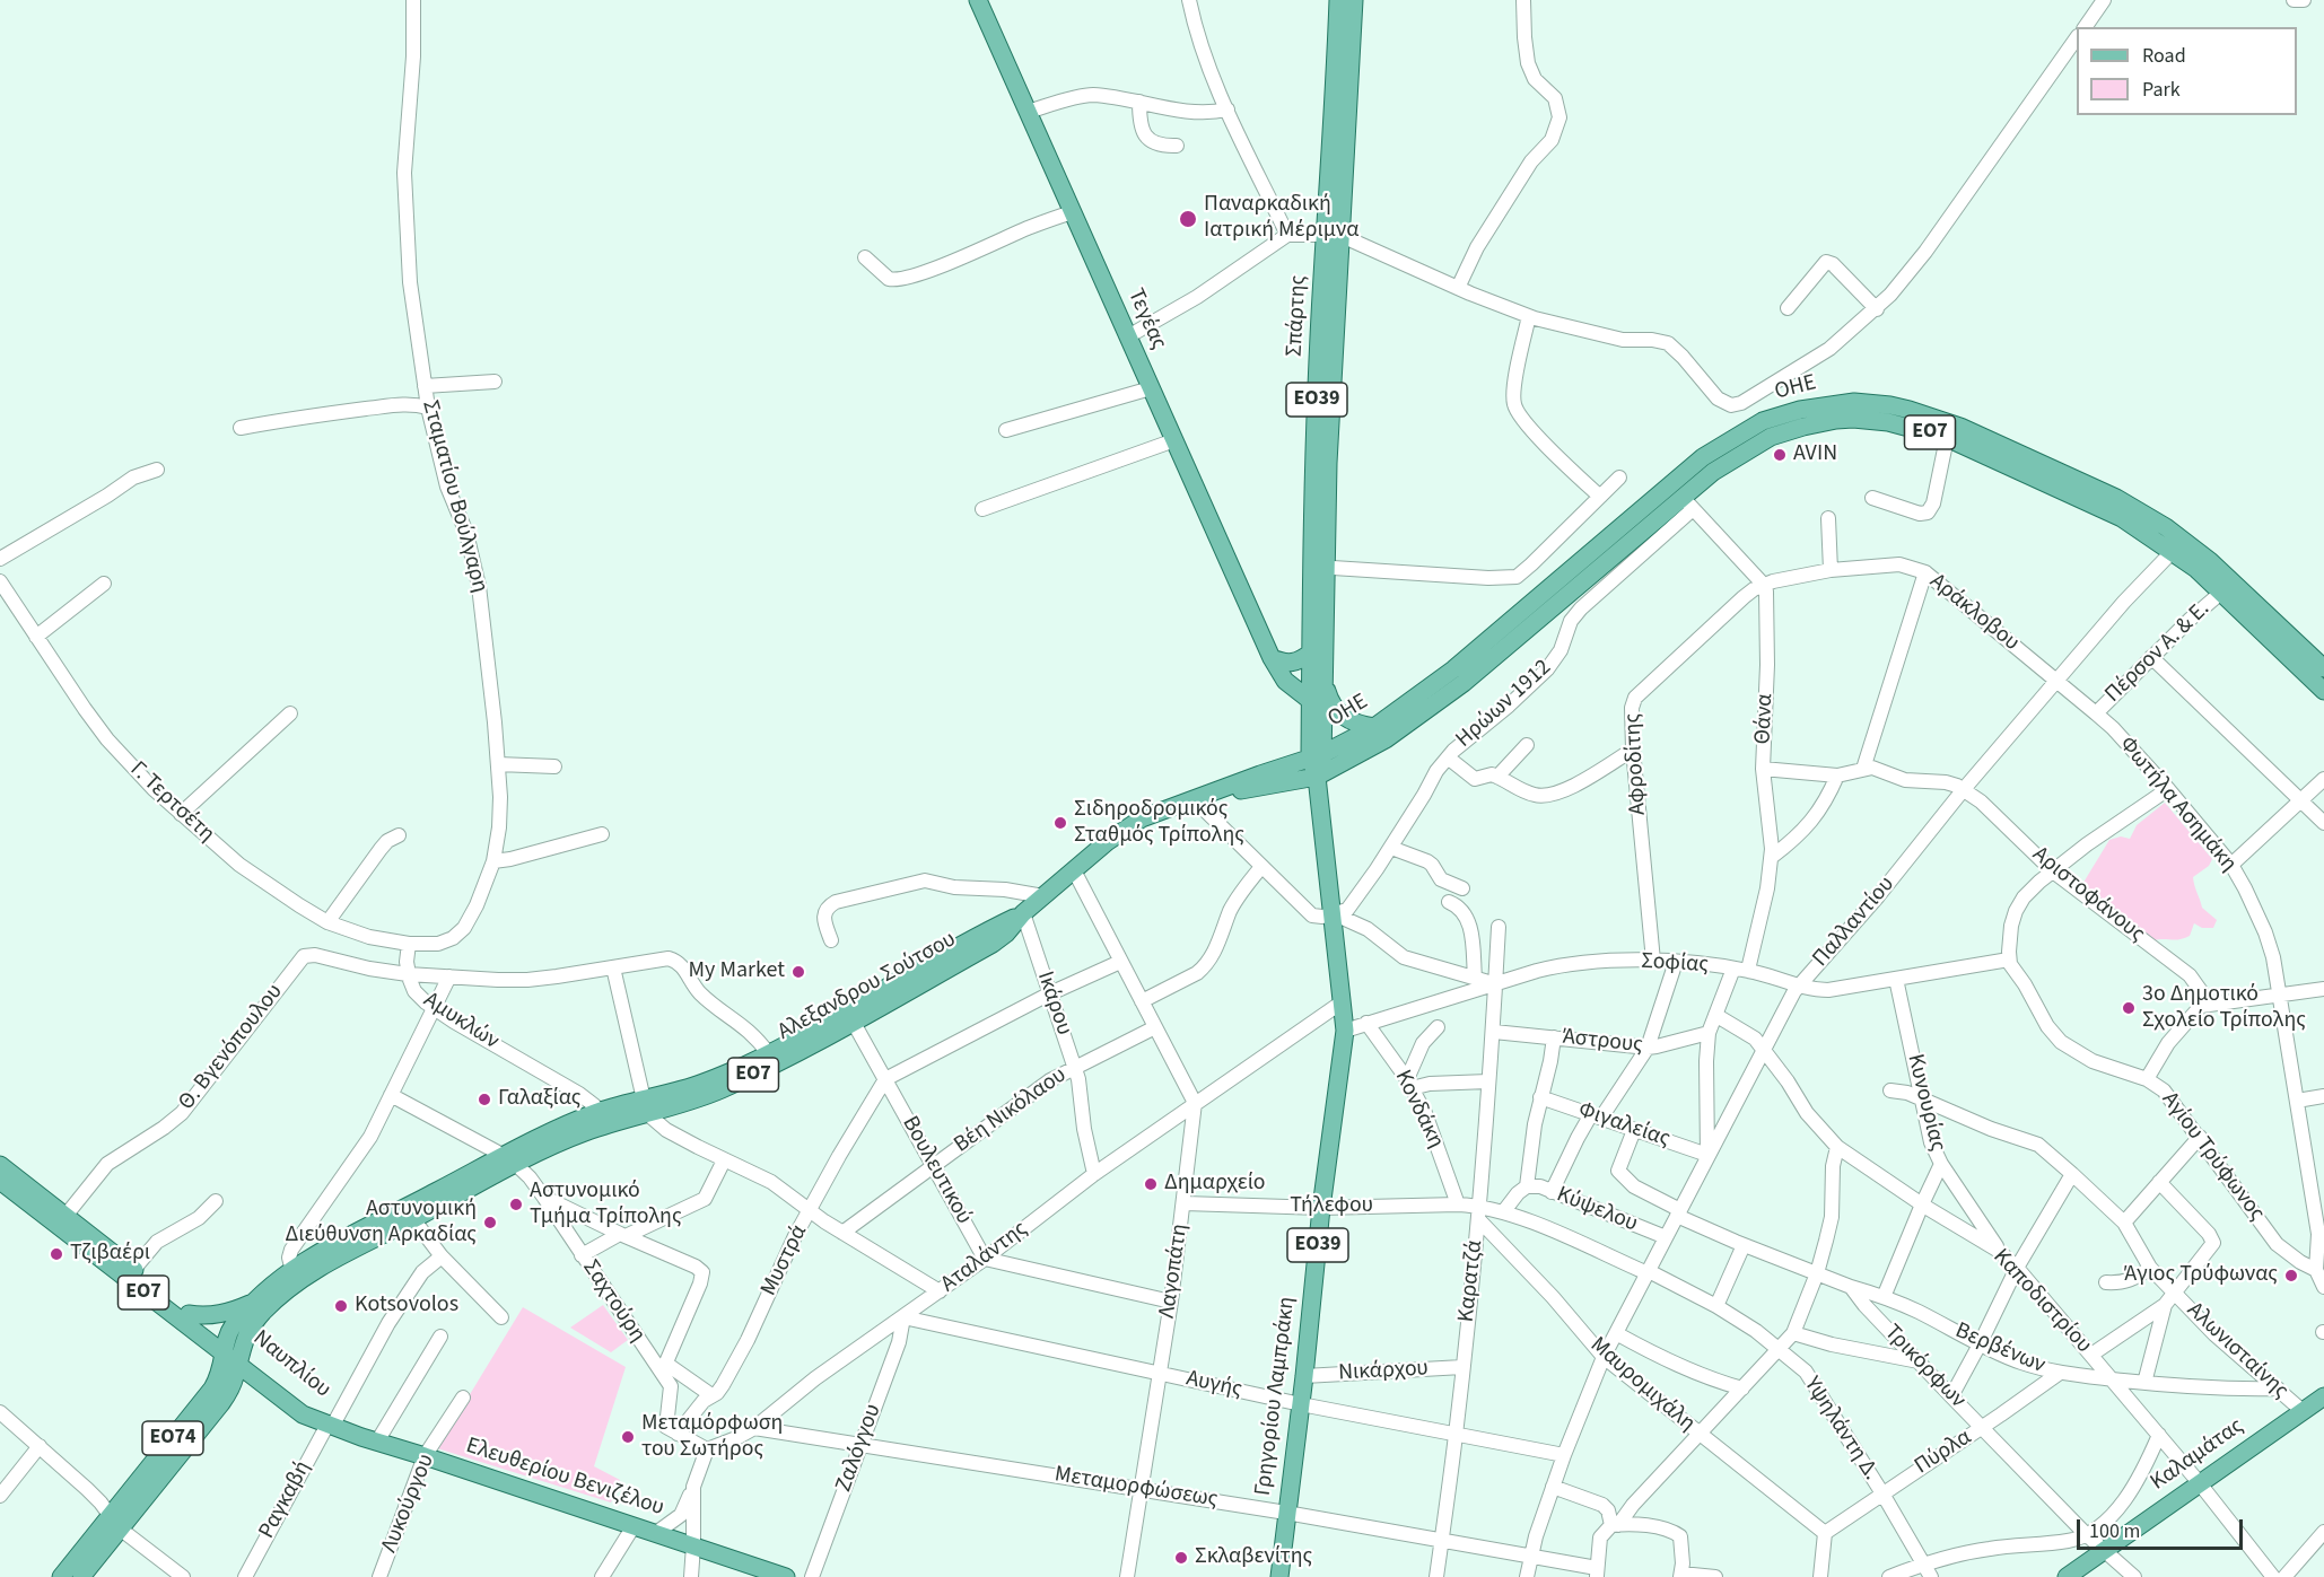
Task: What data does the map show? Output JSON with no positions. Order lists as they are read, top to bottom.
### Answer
{
  "streets": {
    "main road": [
      "Σπάρτης",
      "Τεγέας",
      "ΟΗΕ",
      "ΕΟ39",
      "ΕΟ7",
      "Αλεξανδρου Σούτσου",
      "Ναυπλίου",
      "Γρηγορίου Λαμπράκη",
      "ΕΟ74",
      "Καλαμάτας",
      "Ελευθερίου Βενιζέλου"
    ],
    "street": [
      "Σταματίου Βούλγαρη",
      "Αράκλοβου",
      "Πέρσον Α. & Ε.",
      "Ηρώων 1912",
      "Θάνα",
      "Αφροδίτης",
      "Γ. Τερτσέτη",
      "Φωτήλα Ασημάκη",
      "Αριστοφάνους",
      "Παλλαντίου",
      "Σοφίας",
      "Ικάρου",
      "Αμυκλών",
      "Άστρους",
      "Θ. Βγενόπουλου",
      "Κυνουρίας",
      "Κονδάκη",
      "Βέη Νικόλαου",
      "Φιγαλείας",
      "Αγίου Τρύφωνος",
      "Βουλευτικού",
      "Τήλεφου",
      "Κύψελου",
      "Αταλάντης",
      "Μυστρά",
      "Λαγοπάτη",
      "Καρατζά",
      "Σαχτούρη",
      "Καποδιστρίου",
      "Βερβένων",
      "Αλωνισταίνης",
      "Τρικόρφων",
      "Νικάρχου",
      "Αυγής",
      "Μαυρομιχάλη",
      "Υψηλάντη Δ.",
      "Ζαλόγγου",
      "Πύρλα",
      "Μεταμορφώσεως",
      "Ραγκαβή",
      "Λυκούργου"
    ]
  },
  "crossings": [
    ["Σπάρτης", "Τεγέας"],
    ["Σπάρτης", "ΟΗΕ"],
    ["Σπάρτης", "ΕΟ39"],
    ["Σπάρτης", "Αλεξανδρου Σούτσου"],
    ["ΟΗΕ", "ΕΟ39"],
    ["ΟΗΕ", "Πέρσον Α. & Ε."],
    ["ΟΗΕ", "Ηρώων 1912"],
    ["ΟΗΕ", "Παλλαντίου"],
    ["ΟΗΕ", "Αλεξανδρου Σούτσου"],
    ["ΟΗΕ", "Γρηγορίου Λαμπράκη"],
    ["ΕΟ39", "Αλεξανδρου Σούτσου"],
    ["ΕΟ39", "Γρηγορίου Λαμπράκη"],
    ["ΕΟ7", "Αλεξανδρου Σούτσου"],
    ["ΕΟ7", "Ναυπλίου"],
    ["Σταματίου Βούλγαρη", "Γ. Τερτσέτη"],
    ["Αράκλοβου", "Θάνα"],
    ["Αράκλοβου", "Αφροδίτης"],
    ["Αράκλοβου", "Φωτήλα Ασημάκη"],
    ["Αράκλοβου", "Παλλαντίου"],
    ["Πέρσον Α. & Ε.", "Φωτήλα Ασημάκη"],
    ["Ηρώων 1912", "Γρηγορίου Λαμπράκη"],
    ["Θάνα", "Αφροδίτης"],
    ["Θάνα", "Παλλαντίου"],
    ["Θάνα", "Σοφίας"],
    ["Θάνα", "Άστρους"],
    ["Θάνα", "Φιγαλείας"],
    ["Θάνα", "Καποδιστρίου"],
    ["Αφροδίτης", "Σοφίας"],
    ["Φωτήλα Ασημάκη", "Παλλαντίου"],
    ["Φωτήλα Ασημάκη", "Αγίου Τρύφωνος"],
    ["Αριστοφάνους", "Παλλαντίου"],
    ["Παλλαντίου", "Σοφίας"],
    ["Παλλαντίου", "Φιγαλείας"],
    ["Παλλαντίου", "Κύψελου"],
    ["Παλλαντίου", "Καποδιστρίου"],
    ["Παλλαντίου", "Τρικόρφων"],
    ["Παλλαντίου", "Αυγής"],
    ["Παλλαντίου", "Μαυρομιχάλη"],
    ["Παλλαντίου", "Υψηλάντη Δ."],
    ["Παλλαντίου", "Μεταμορφώσεως"],
    ["Σοφίας", "Κυνουρίας"],
    ["Σοφίας", "Κονδάκη"],
    ["Σοφίας", "Αγίου Τρύφωνος"],
    ["Σοφίας", "Καρατζά"],
    ["Σοφίας", "Γρηγορίου Λαμπράκη"],
    ["Αλεξανδρου Σούτσου", "Ικάρου"],
    ["Αλεξανδρου Σούτσου", "Αμυκλών"],
    ["Αλεξανδρου Σούτσου", "Βουλευτικού"],
    ["Αλεξανδρου Σούτσου", "Σαχτούρη"],
    ["Αλεξανδρου Σούτσου", "Ναυπλίου"],
    ["Αλεξανδρου Σούτσου", "Γρηγορίου Λαμπράκη"],
    ["Αλεξανδρου Σούτσου", "ΕΟ74"],
    ["Ικάρου", "Βέη Νικόλαου"],
    ["Ικάρου", "Αταλάντης"],
    ["Αμυκλών", "Θ. Βγενόπουλου"],
    ["Άστρους", "Καρατζά"],
    ["Θ. Βγενόπουλου", "Ναυπλίου"],
    ["Κυνουρίας", "Καποδιστρίου"],
    ["Κυνουρίας", "Βερβένων"],
    ["Κυνουρίας", "Αλωνισταίνης"],
    ["Κονδάκη", "Τήλεφου"],
    ["Βέη Νικόλαου", "Βουλευτικού"],
    ["Φιγαλείας", "Τρικόρφων"],
    ["Βουλευτικού", "Αταλάντης"],
    ["Βουλευτικού", "Μυστρά"],
    ["Τήλεφου", "Λαγοπάτη"],
    ["Τήλεφου", "Καρατζά"],
    ["Τήλεφου", "Μαυρομιχάλη"],
    ["Τήλεφου", "Γρηγορίου Λαμπράκη"],
    ["Τήλεφου", "Υψηλάντη Δ."],
    ["Αταλάντης", "Λαγοπάτη"],
    ["Αταλάντης", "Αυγής"],
    ["Αταλάντης", "Γρηγορίου Λαμπράκη"],
    ["Αταλάντης", "Ζαλόγγου"],
    ["Αταλάντης", "Μεταμορφώσεως"],
    ["Λαγοπάτη", "Αυγής"],
    ["Λαγοπάτη", "Μεταμορφώσεως"],
    ["Καρατζά", "Νικάρχου"],
    ["Καρατζά", "Αυγής"],
    ["Καρατζά", "Μαυρομιχάλη"],
    ["Καρατζά", "Υψηλάντη Δ."],
    ["Καρατζά", "Μεταμορφώσεως"],
    ["Καποδιστρίου", "Βερβένων"],
    ["Καποδιστρίου", "Καλαμάτας"],
    ["Βερβένων", "Αλωνισταίνης"],
    ["Βερβένων", "Τρικόρφων"],
    ["Βερβένων", "Πύρλα"],
    ["Αλωνισταίνης", "Καλαμάτας"],
    ["Ναυπλίου", "ΕΟ74"],
    ["Ναυπλίου", "Ελευθερίου Βενιζέλου"],
    ["Ναυπλίου", "Ραγκαβή"],
    ["Τρικόρφων", "Πύρλα"],
    ["Τρικόρφων", "Καλαμάτας"],
    ["Νικάρχου", "Γρηγορίου Λαμπράκη"],
    ["Αυγής", "Γρηγορίου Λαμπράκη"],
    ["Αυγής", "Ζαλόγγου"],
    ["Μαυρομιχάλη", "Υψηλάντη Δ."],
    ["Μαυρομιχάλη", "Πύρλα"],
    ["Γρηγορίου Λαμπράκη", "Μεταμορφώσεως"],
    ["Υψηλάντη Δ.", "Πύρλα"],
    ["Ζαλόγγου", "Μεταμορφώσεως"],
    ["Ελευθερίου Βενιζέλου", "Ραγκαβή"],
    ["Ελευθερίου Βενιζέλου", "Λυκούργου"]
  ],
  "places": [
    "Παναρκαδική Ιατρική Μέριμνα",
    "AVIN",
    "Σιδηροδρομικός Σταθμός Τρίπολης",
    "My Market",
    "3ο Δημοτικό Σχολείο Τρίπολης",
    "Γαλαξίας",
    "Δημαρχείο",
    "Αστυνομικό Τμήμα Τρίπολης",
    "Αστυνομική Διεύθυνση Αρκαδίας",
    "Τζιβαέρι",
    "Άγιος Τρύφωνας",
    "Kotsovolos",
    "Μεταμόρφωση του Σωτήρος",
    "Σκλαβενίτης"
  ],
  "legend": ["Road", "Park"],
  "scale_bar": "100 m"
}
